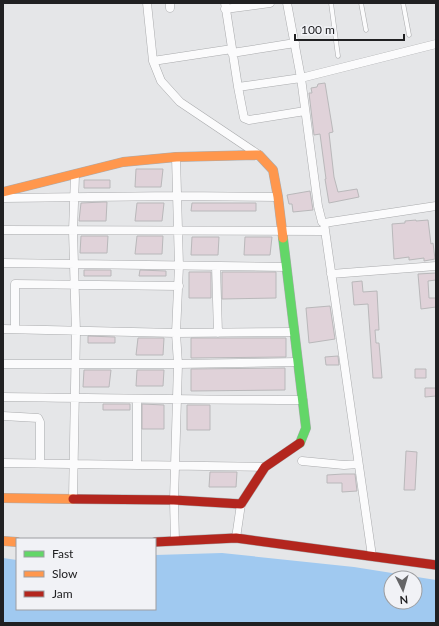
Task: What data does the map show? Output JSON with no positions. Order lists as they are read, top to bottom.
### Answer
{
  "legend": ["Fast", "Slow", "Jam"],
  "scale_bar": "100 m",
  "north": "bottom"
}
